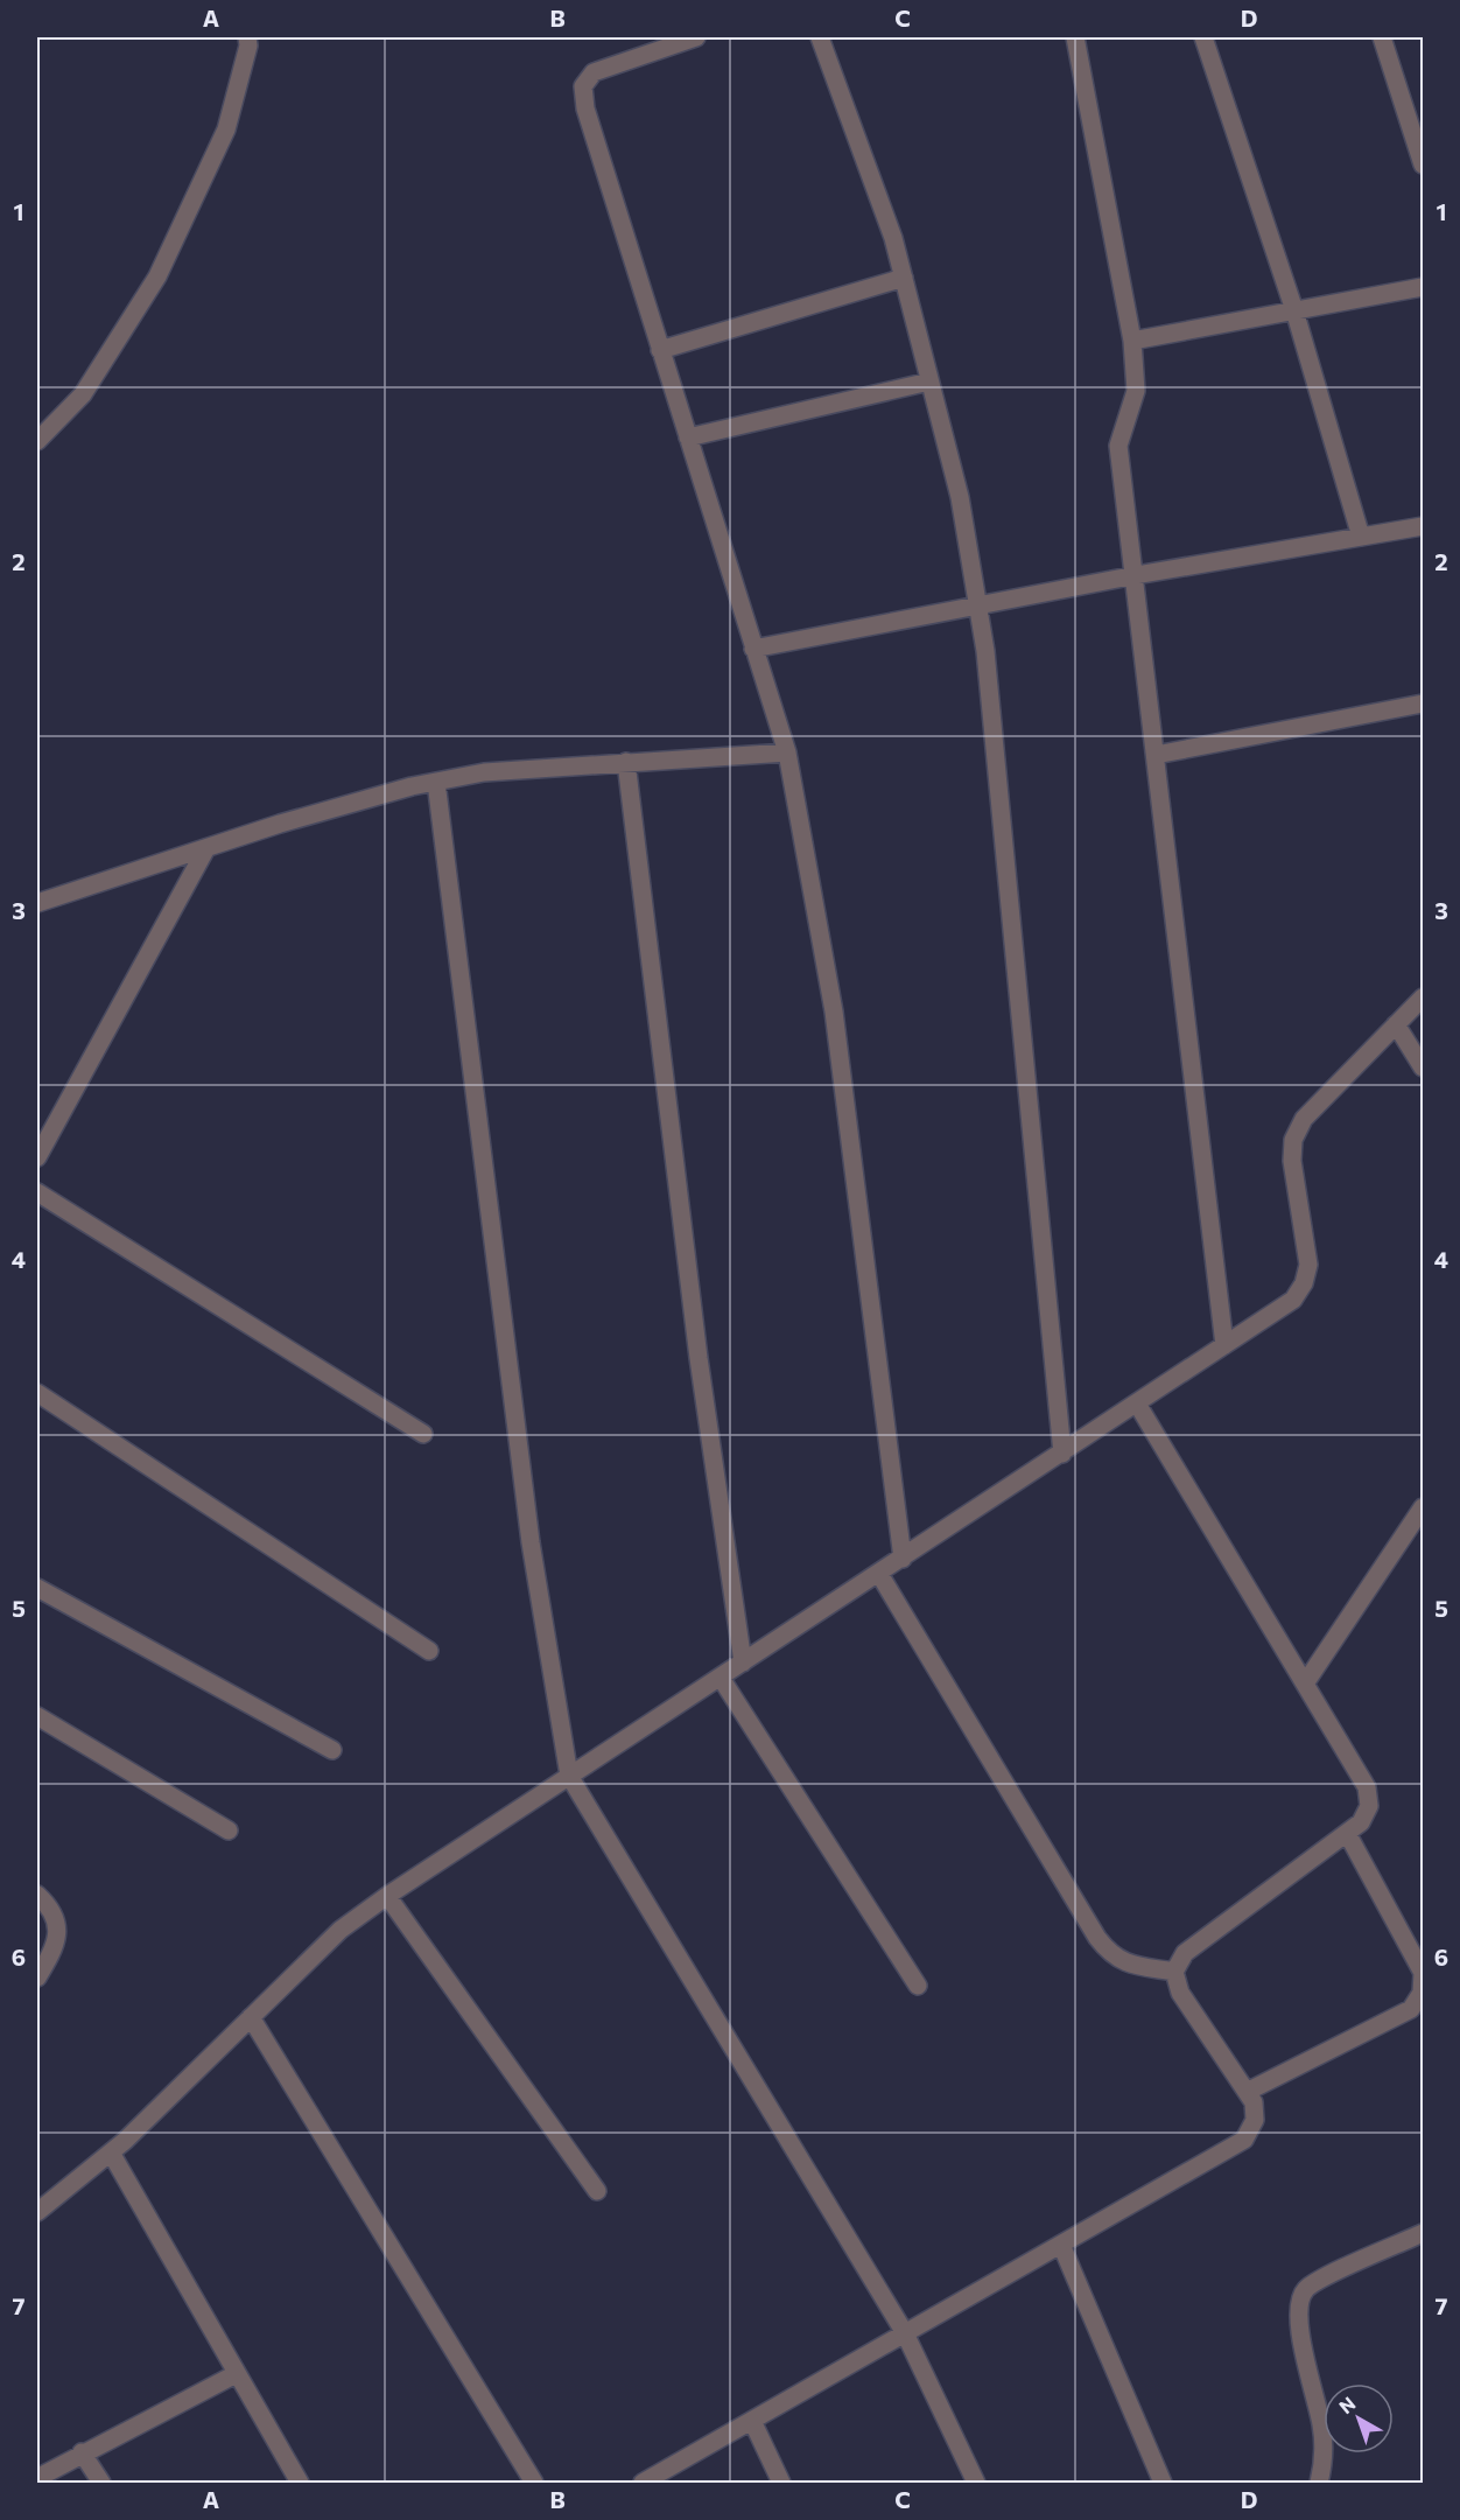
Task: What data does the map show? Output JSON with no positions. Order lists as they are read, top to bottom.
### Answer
{
  "north": "top left",
  "grid": {
    "columns": [
      "A",
      "B",
      "C",
      "D"
    ],
    "rows": [
      "1",
      "2",
      "3",
      "4",
      "5",
      "6",
      "7"
    ]
  }
}
